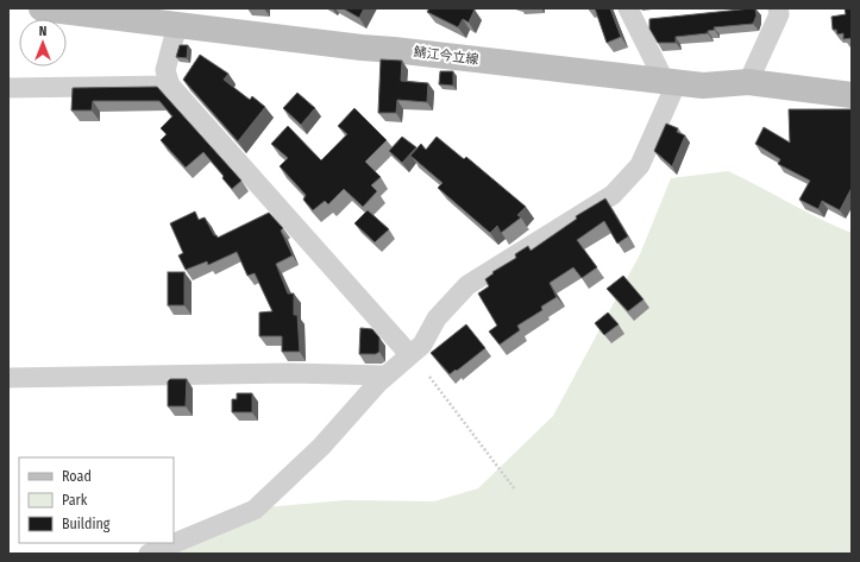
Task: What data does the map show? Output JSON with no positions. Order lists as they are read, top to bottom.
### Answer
{
  "streets": {
    "main road": ["鯖江今立線"]
  },
  "legend": ["Road", "Park", "Building"],
  "north": "top"
}
